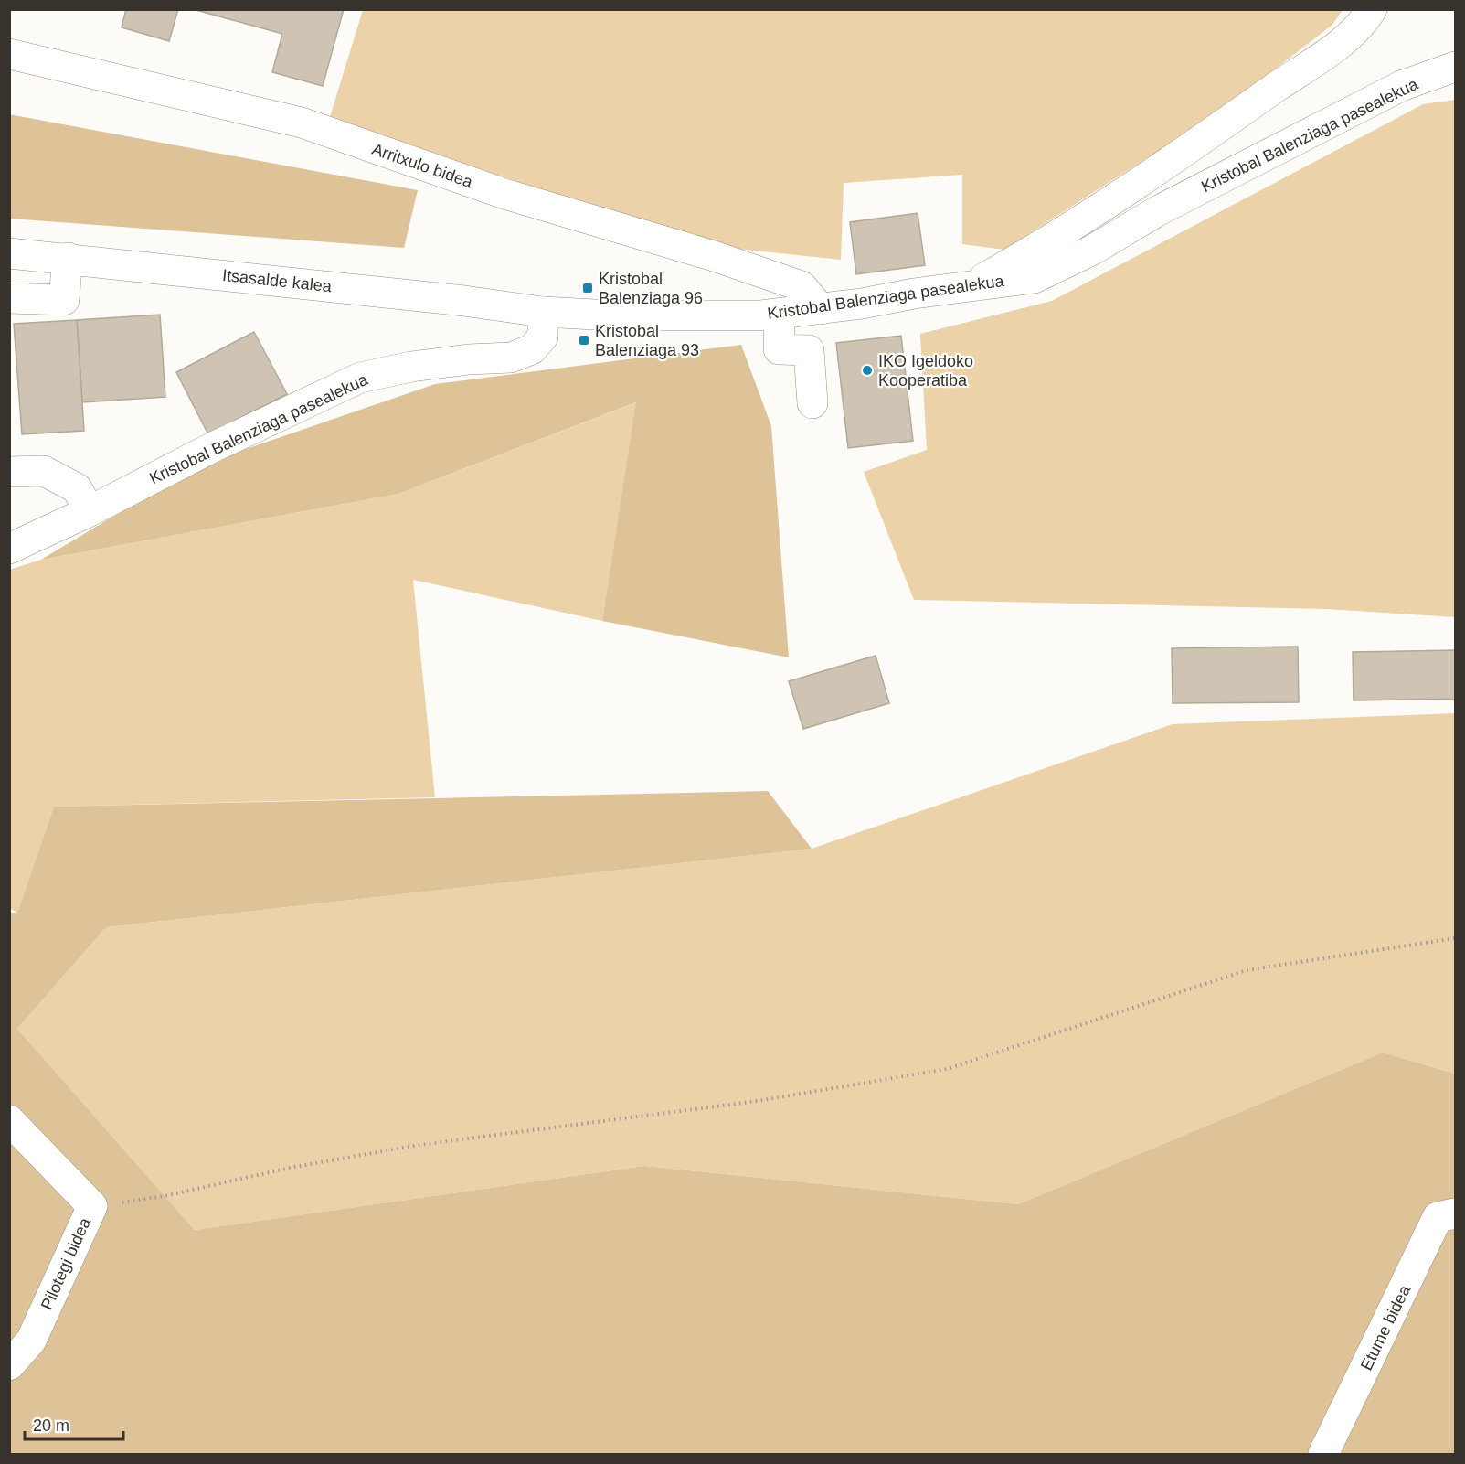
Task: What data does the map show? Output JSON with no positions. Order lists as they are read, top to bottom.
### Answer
{
  "streets": {
    "street": [
      "Kristobal Balenziaga pasealekua",
      "Arritxulo bidea",
      "Itsasalde kalea",
      "Pilotegi bidea",
      "Etume bidea"
    ]
  },
  "crossings": [
    ["Kristobal Balenziaga pasealekua", "Arritxulo bidea"],
    ["Kristobal Balenziaga pasealekua", "Itsasalde kalea"]
  ],
  "places": {
    "transit": ["Kristobal Balenziaga 96", "Kristobal Balenziaga 93"],
    "other": ["IKO Igeldoko Kooperatiba"]
  },
  "scale_bar": "20 m"
}
